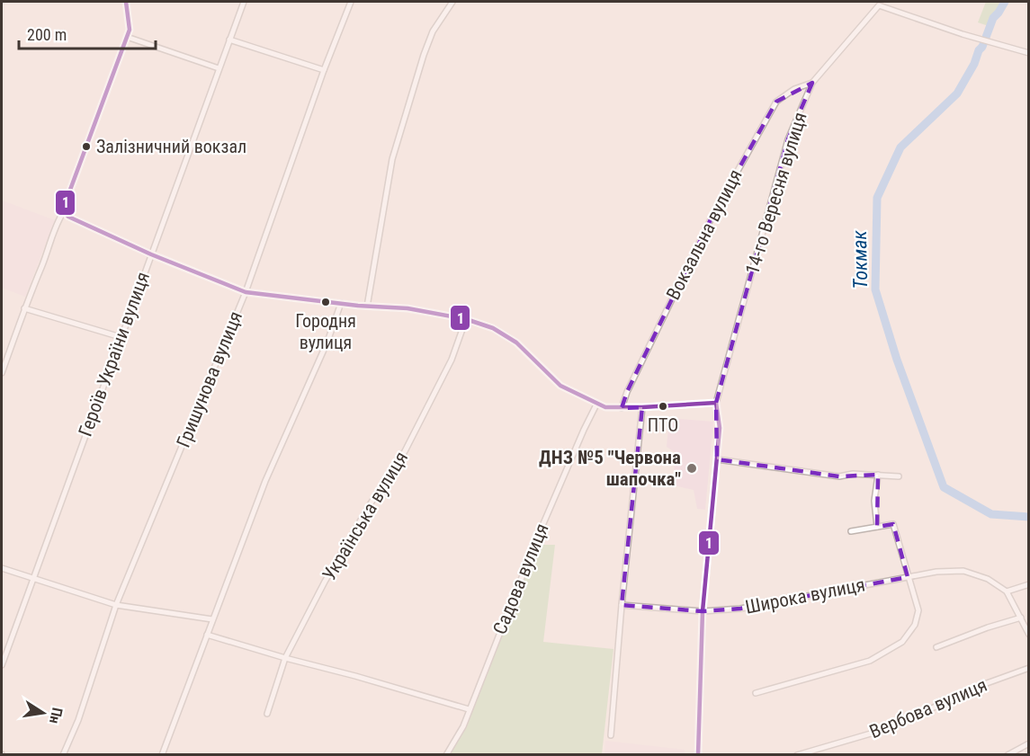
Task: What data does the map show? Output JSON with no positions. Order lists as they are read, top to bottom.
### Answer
{
  "streets": {
    "street": [
      "14-го Вересня вулиця",
      "Вокзальна вулиця",
      "Героїв України вулиця",
      "Гришунова вулиця",
      "Українська вулиця",
      "Садова вулиця",
      "Широка вулиця",
      "Вербова вулиця"
    ]
  },
  "crossings": [
    ["14-го Вересня вулиця", "Вокзальна вулиця"],
    ["14-го Вересня вулиця", "Широка вулиця"]
  ],
  "water": ["Токмак"],
  "places": [
    "Залізничний вокзал",
    "Городня вулиця",
    "ПТО",
    "ДНЗ №5 \"Червона шапочка\""
  ],
  "lines": ["transit line 1"],
  "scale_bar": "200 m",
  "north": "right"
}
